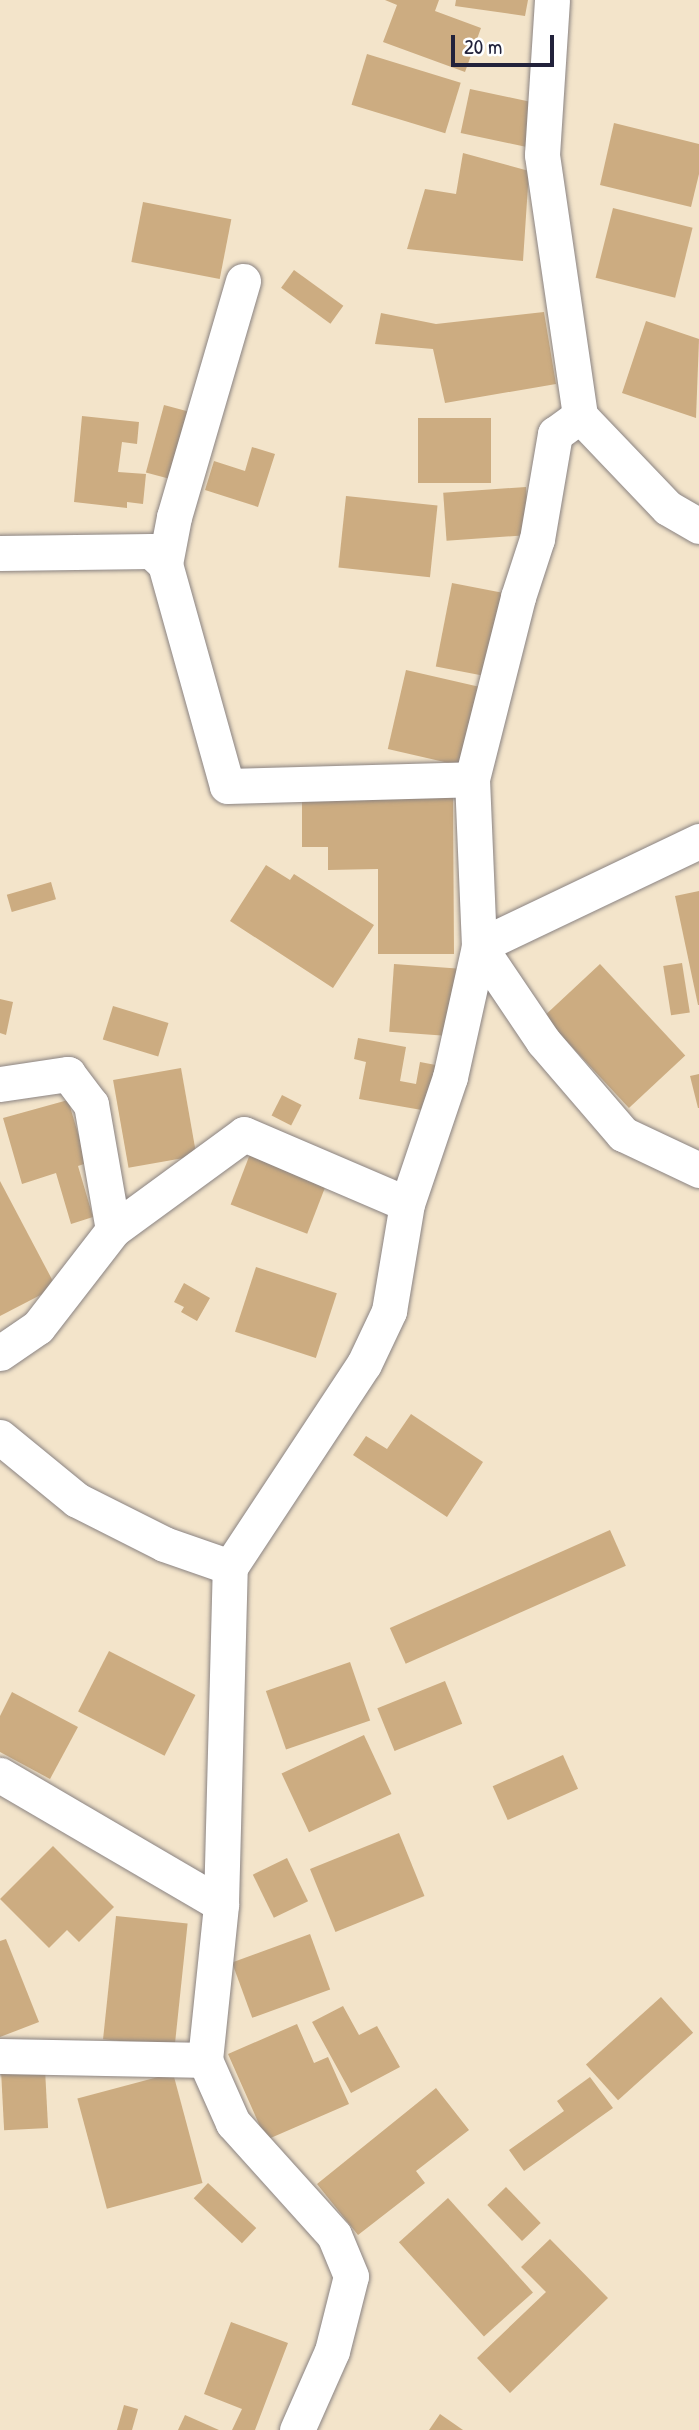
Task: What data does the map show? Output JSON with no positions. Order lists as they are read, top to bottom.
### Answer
{
  "scale_bar": "20 m"
}
